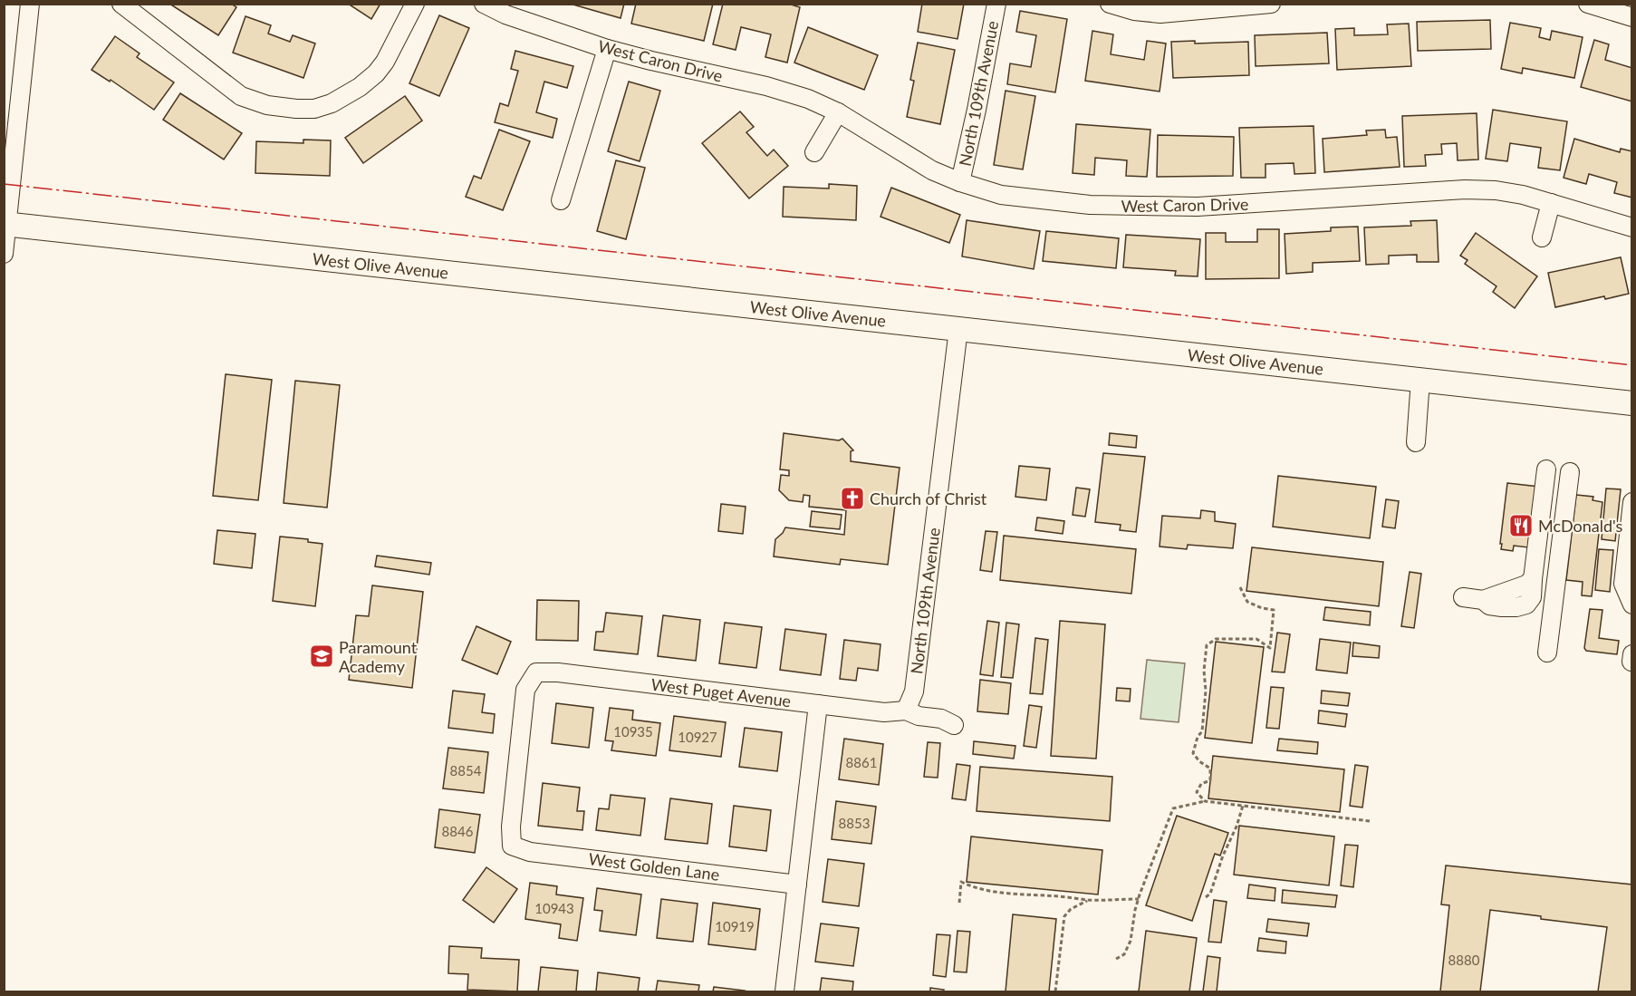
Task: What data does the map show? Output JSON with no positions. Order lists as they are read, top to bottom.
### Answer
{
  "streets": {
    "main road": ["West Olive Avenue"],
    "street": [
      "West Caron Drive",
      "North 109th Avenue",
      "West Puget Avenue",
      "West Golden Lane"
    ]
  },
  "crossings": [
    ["West Caron Drive", "North 109th Avenue"],
    ["North 109th Avenue", "West Olive Avenue"],
    ["North 109th Avenue", "West Puget Avenue"],
    ["West Puget Avenue", "West Golden Lane"]
  ],
  "places": {
    "church": ["Church of Christ"],
    "restaurant": ["McDonald's"],
    "school or university": ["Paramount Academy"]
  },
  "house_numbers": [
    "10935",
    "10927",
    "8861",
    "8854",
    "8853",
    "8846",
    "10943",
    "10919",
    "8880"
  ]
}
